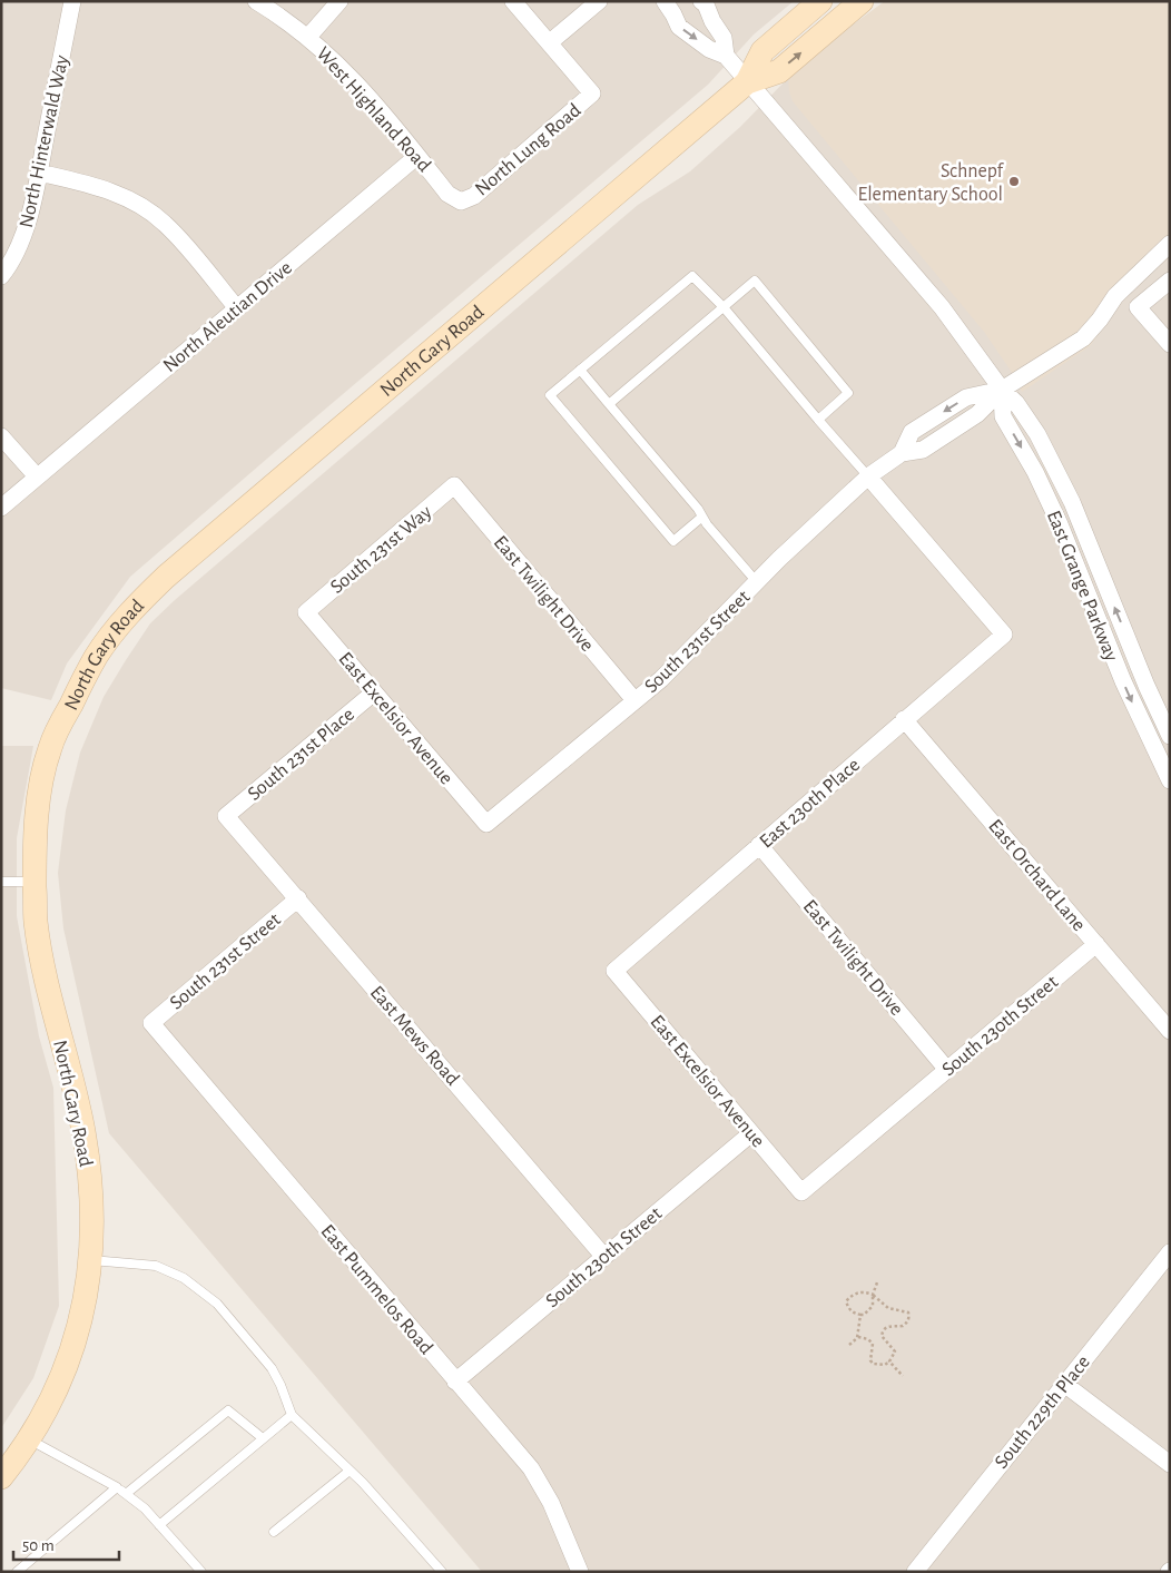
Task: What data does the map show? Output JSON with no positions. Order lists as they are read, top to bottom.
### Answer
{
  "streets": {
    "main road": ["North Gary Road"],
    "street": [
      "West Highland Road",
      "North Hinterwald Way",
      "North Lung Road",
      "North Aleutian Drive",
      "South 231st Way",
      "East Grange Parkway",
      "East Twilight Drive",
      "South 231st Street",
      "East Excelsior Avenue",
      "South 231st Place",
      "East 230th Place",
      "East Orchard Lane",
      "South 230th Street",
      "East Mews Road",
      "East Pummelos Road",
      "South 229th Place"
    ]
  },
  "crossings": [
    ["West Highland Road", "North Lung Road"],
    ["West Highland Road", "North Aleutian Drive"],
    ["North Gary Road", "East Grange Parkway"],
    ["South 231st Way", "East Twilight Drive"],
    ["South 231st Way", "East Excelsior Avenue"],
    ["East Grange Parkway", "South 231st Street"],
    ["East Twilight Drive", "South 231st Street"],
    ["East Twilight Drive", "East 230th Place"],
    ["East Twilight Drive", "South 230th Street"],
    ["South 231st Street", "East Excelsior Avenue"],
    ["South 231st Street", "East 230th Place"],
    ["South 231st Street", "East Mews Road"],
    ["South 231st Street", "East Pummelos Road"],
    ["East Excelsior Avenue", "South 231st Place"],
    ["East Excelsior Avenue", "East 230th Place"],
    ["East Excelsior Avenue", "South 230th Street"],
    ["South 231st Place", "East Mews Road"],
    ["East 230th Place", "East Orchard Lane"],
    ["East Orchard Lane", "South 230th Street"],
    ["South 230th Street", "East Mews Road"],
    ["South 230th Street", "East Pummelos Road"]
  ],
  "places": ["Schnepf Elementary School"],
  "scale_bar": "50 m"
}
